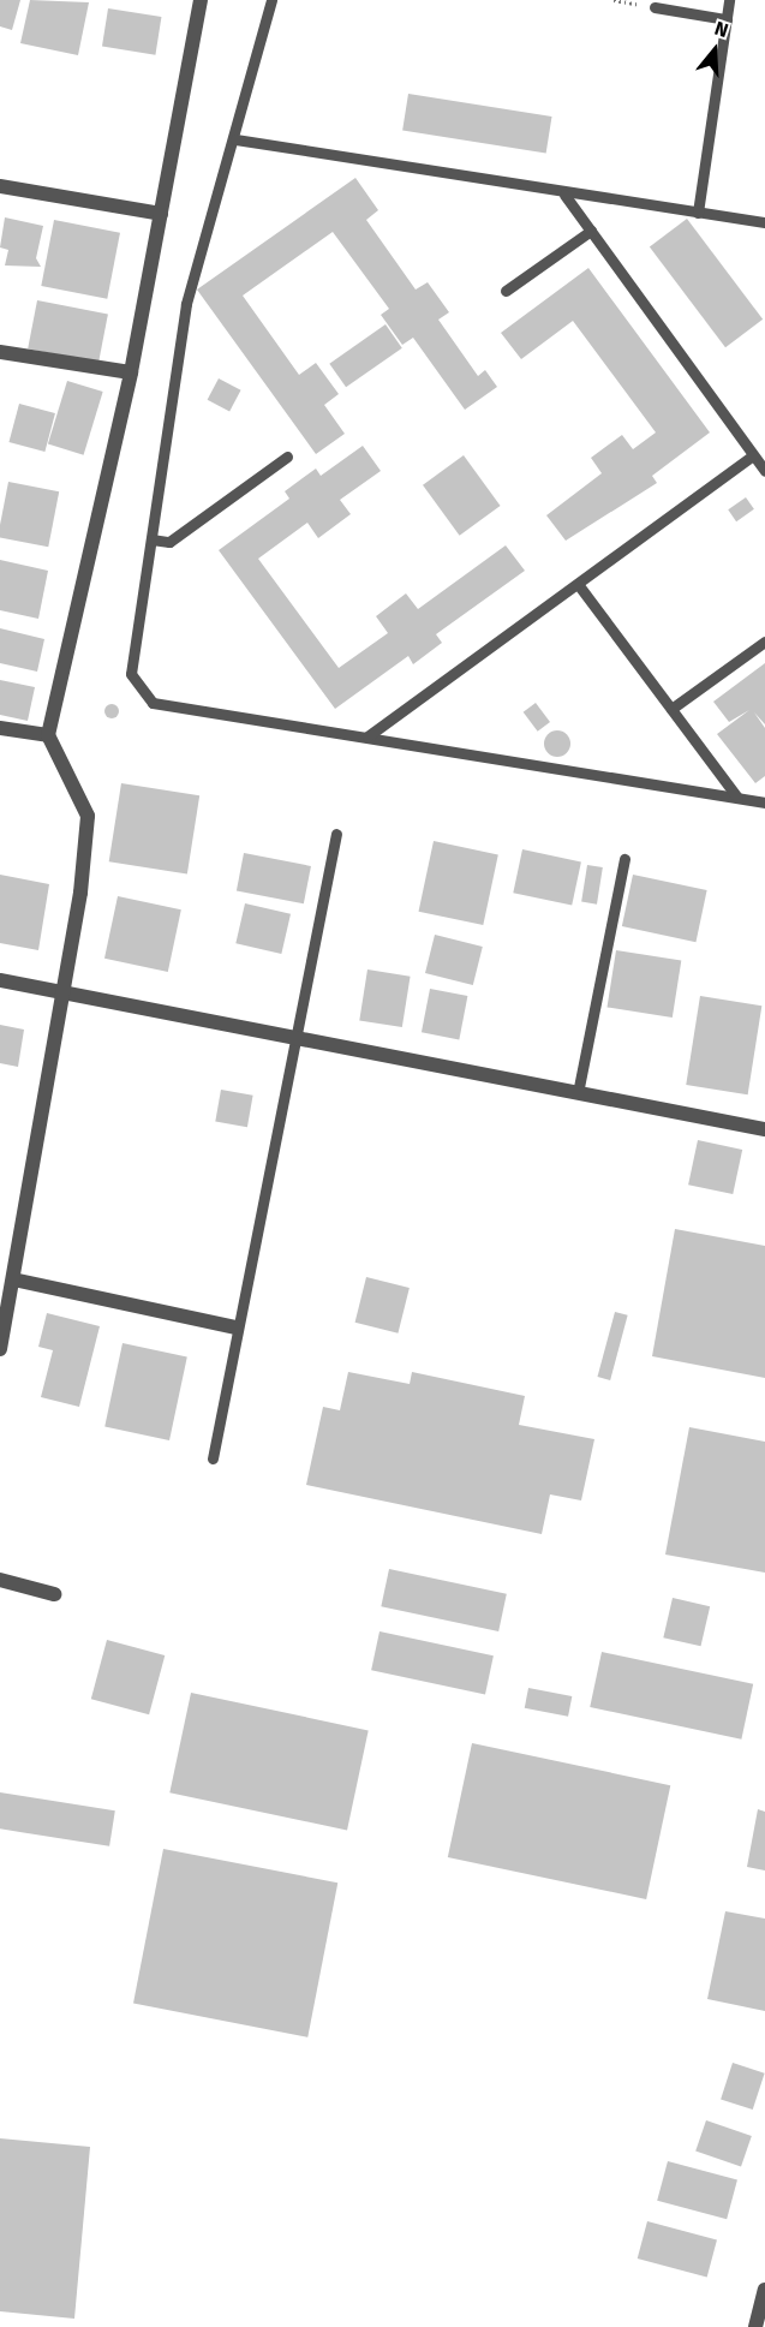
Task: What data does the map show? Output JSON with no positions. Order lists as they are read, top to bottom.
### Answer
{
  "north": "top"
}
